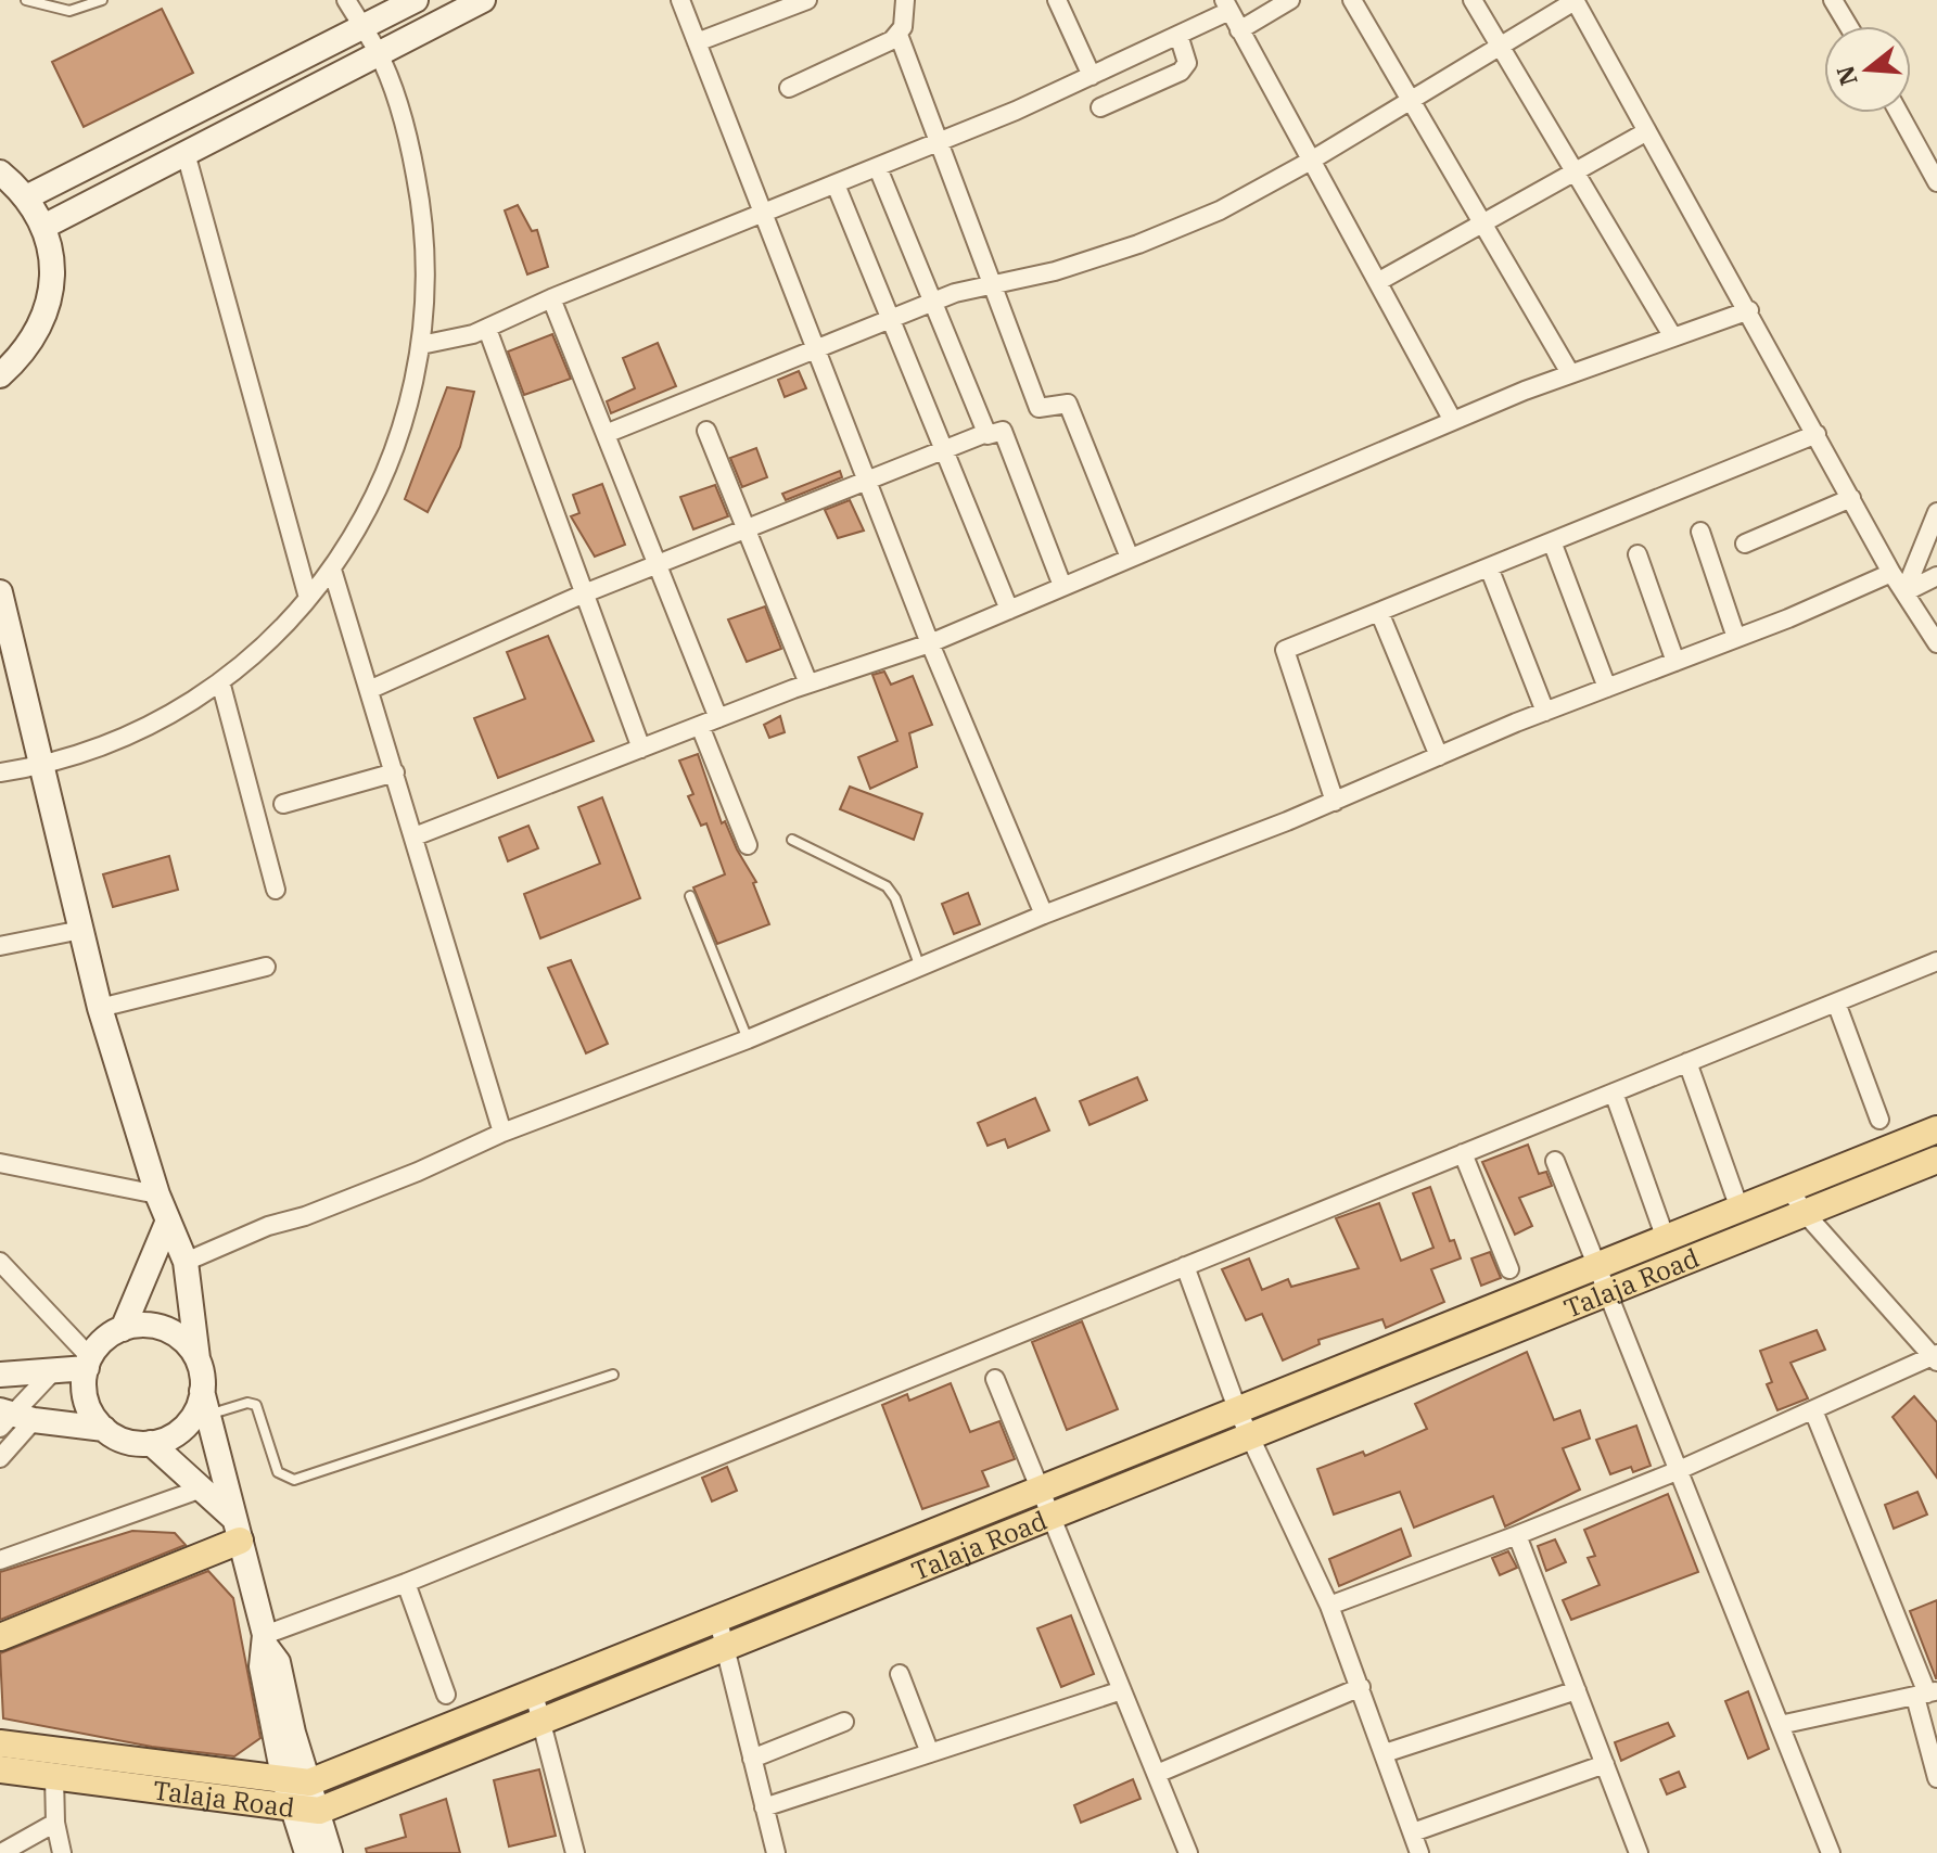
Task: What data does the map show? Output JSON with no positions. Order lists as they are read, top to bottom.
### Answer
{
  "streets": {
    "main road": ["Talaja Road"]
  },
  "north": "left"
}
